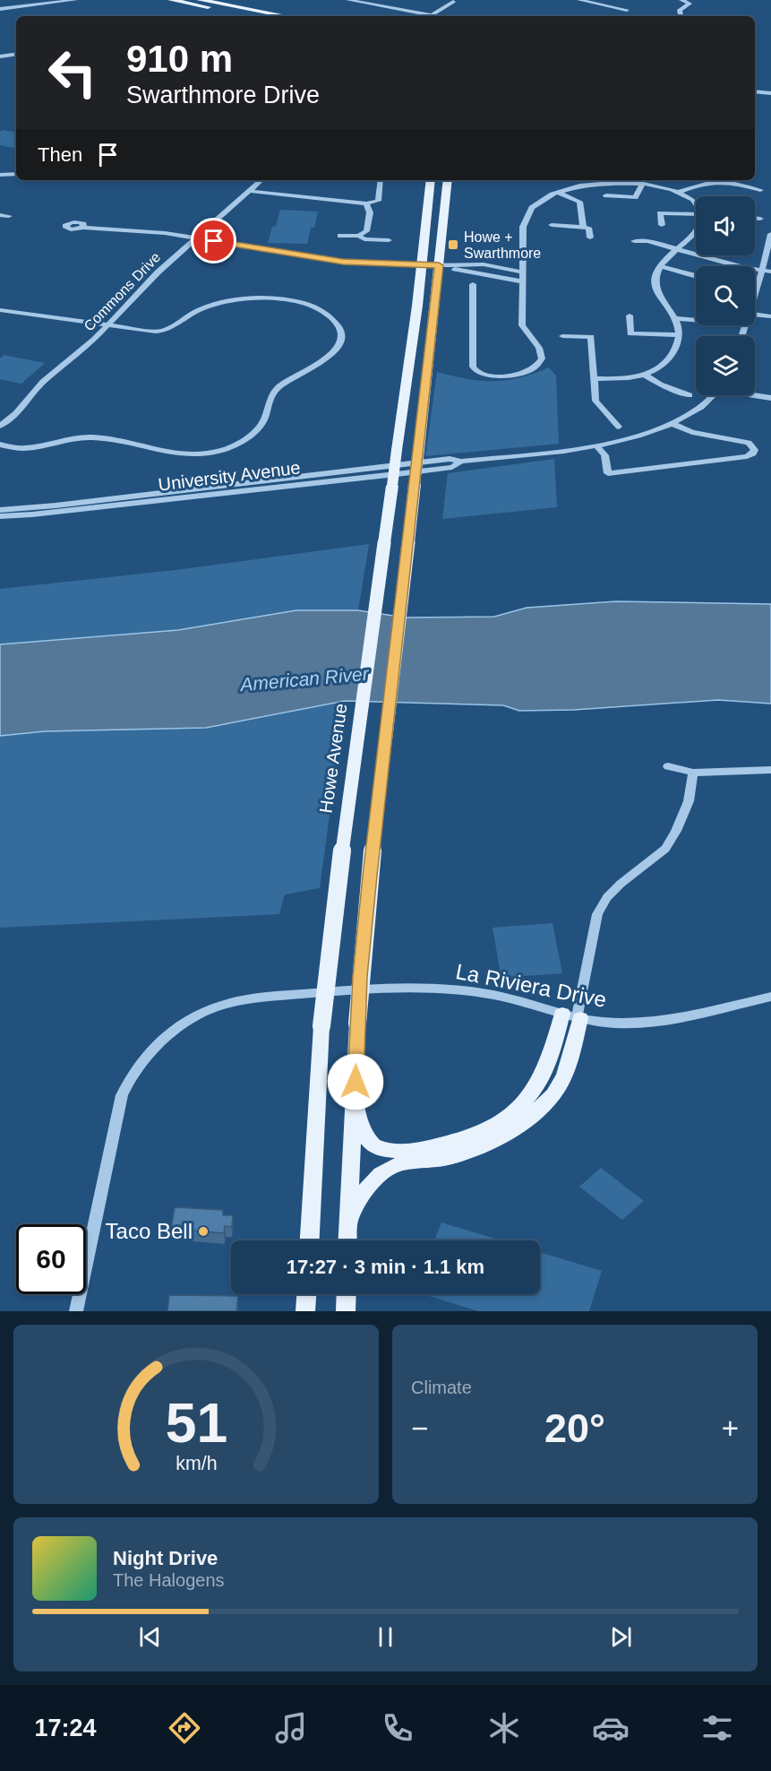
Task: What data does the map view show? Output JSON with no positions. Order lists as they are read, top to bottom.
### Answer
{
  "streets": {
    "main road": ["Howe Avenue"],
    "street": ["Commons Drive", "University Avenue", "La Riviera Drive"]
  },
  "water": ["American River"],
  "places": {
    "transit": ["Howe + Swarthmore"],
    "other": ["Taco Bell"]
  },
  "page": {
    "turn": ["910 m", "Swarthmore Drive"],
    "then": "Then",
    "limit": "60",
    "trip": "17:27 · 3 min · 1.1 km",
    "tile": "Climate",
    "heat": ["−", "20°", "+"],
    "song": ["Night Drive", "The Halogens"],
    "tabs": "17:24",
    "gauge": ["51", "km/h"]
  }
}
